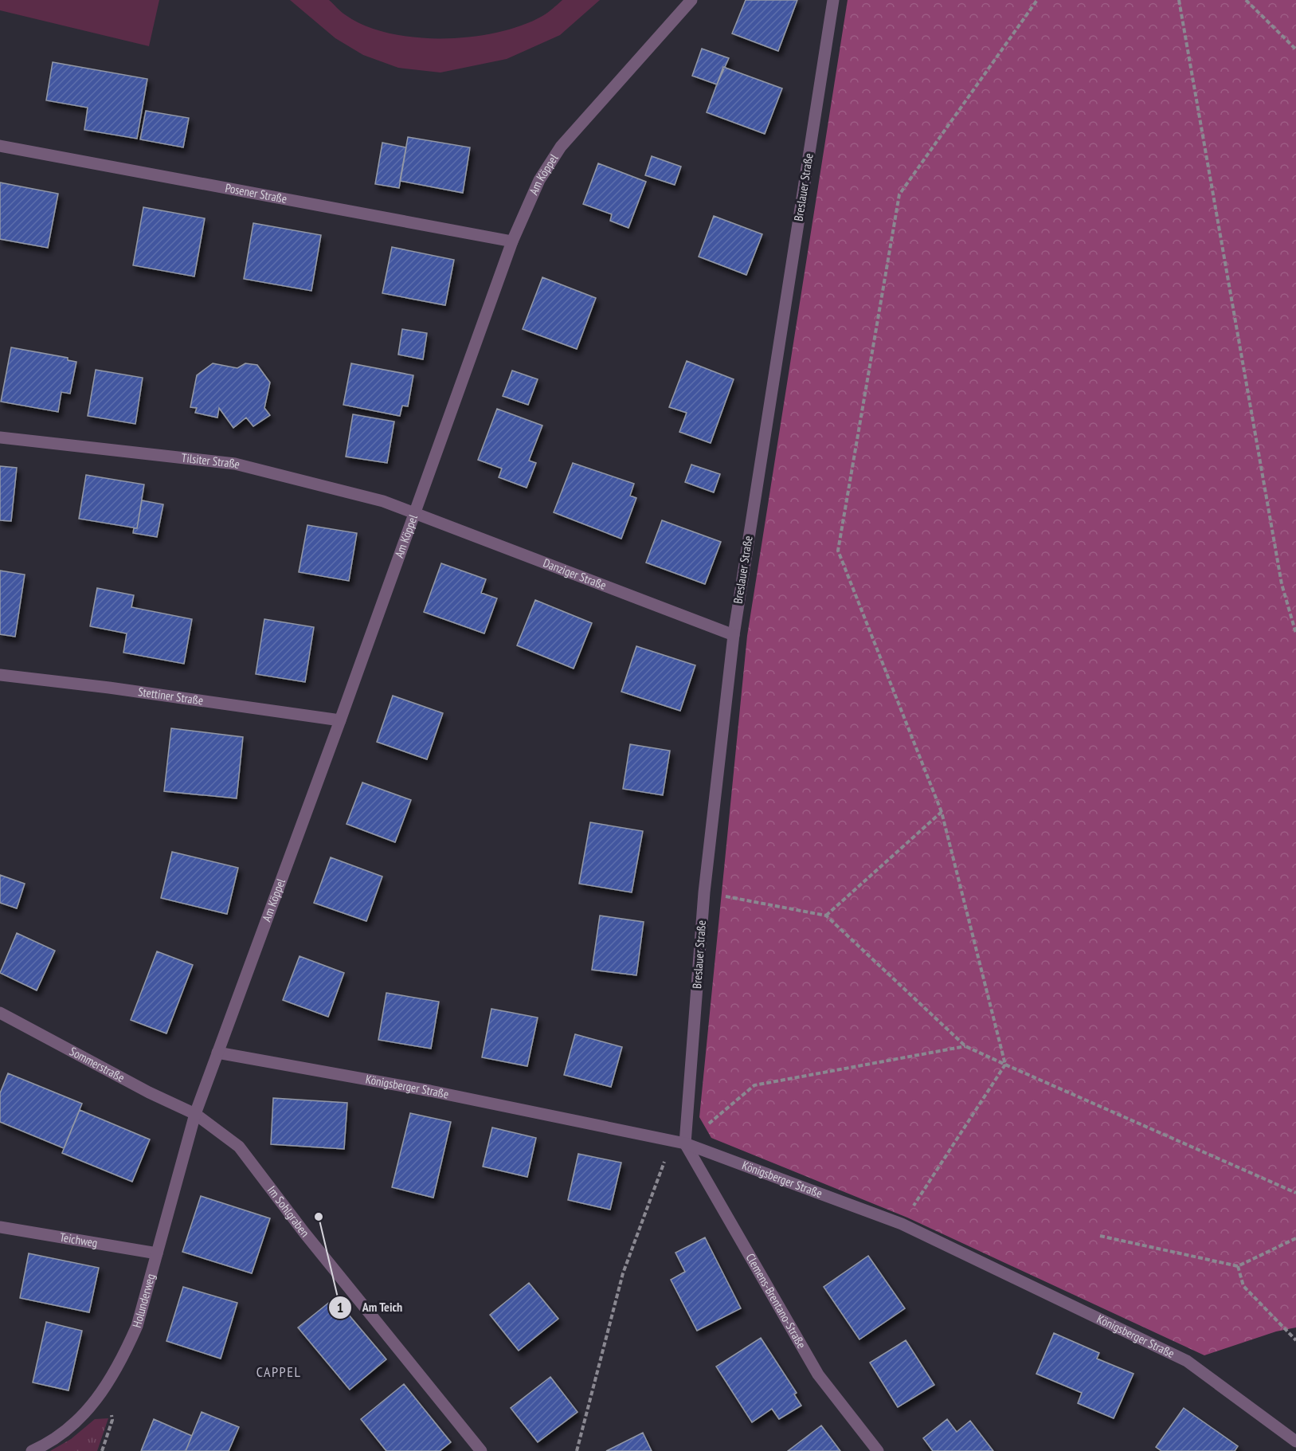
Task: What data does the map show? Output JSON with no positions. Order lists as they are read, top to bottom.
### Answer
{
  "streets": {
    "street": [
      "Am Köppel",
      "Breslauer Straße",
      "Posener Straße",
      "Tilsiter Straße",
      "Danziger Straße",
      "Stettiner Straße",
      "Sommerstraße",
      "Königsberger Straße",
      "Im Sohlgraben",
      "Teichweg",
      "Holunderweg",
      "Clemens-Brentano-Straße"
    ]
  },
  "crossings": [
    ["Am Köppel", "Posener Straße"],
    ["Am Köppel", "Tilsiter Straße"],
    ["Am Köppel", "Danziger Straße"],
    ["Am Köppel", "Stettiner Straße"],
    ["Am Köppel", "Sommerstraße"],
    ["Am Köppel", "Königsberger Straße"],
    ["Am Köppel", "Im Sohlgraben"],
    ["Am Köppel", "Holunderweg"],
    ["Breslauer Straße", "Danziger Straße"],
    ["Breslauer Straße", "Königsberger Straße"],
    ["Breslauer Straße", "Clemens-Brentano-Straße"],
    ["Tilsiter Straße", "Danziger Straße"],
    ["Sommerstraße", "Im Sohlgraben"],
    ["Sommerstraße", "Holunderweg"],
    ["Königsberger Straße", "Clemens-Brentano-Straße"],
    ["Im Sohlgraben", "Holunderweg"],
    ["Teichweg", "Holunderweg"]
  ],
  "districts": ["CAPPEL"],
  "places": ["Am Teich"]
}
